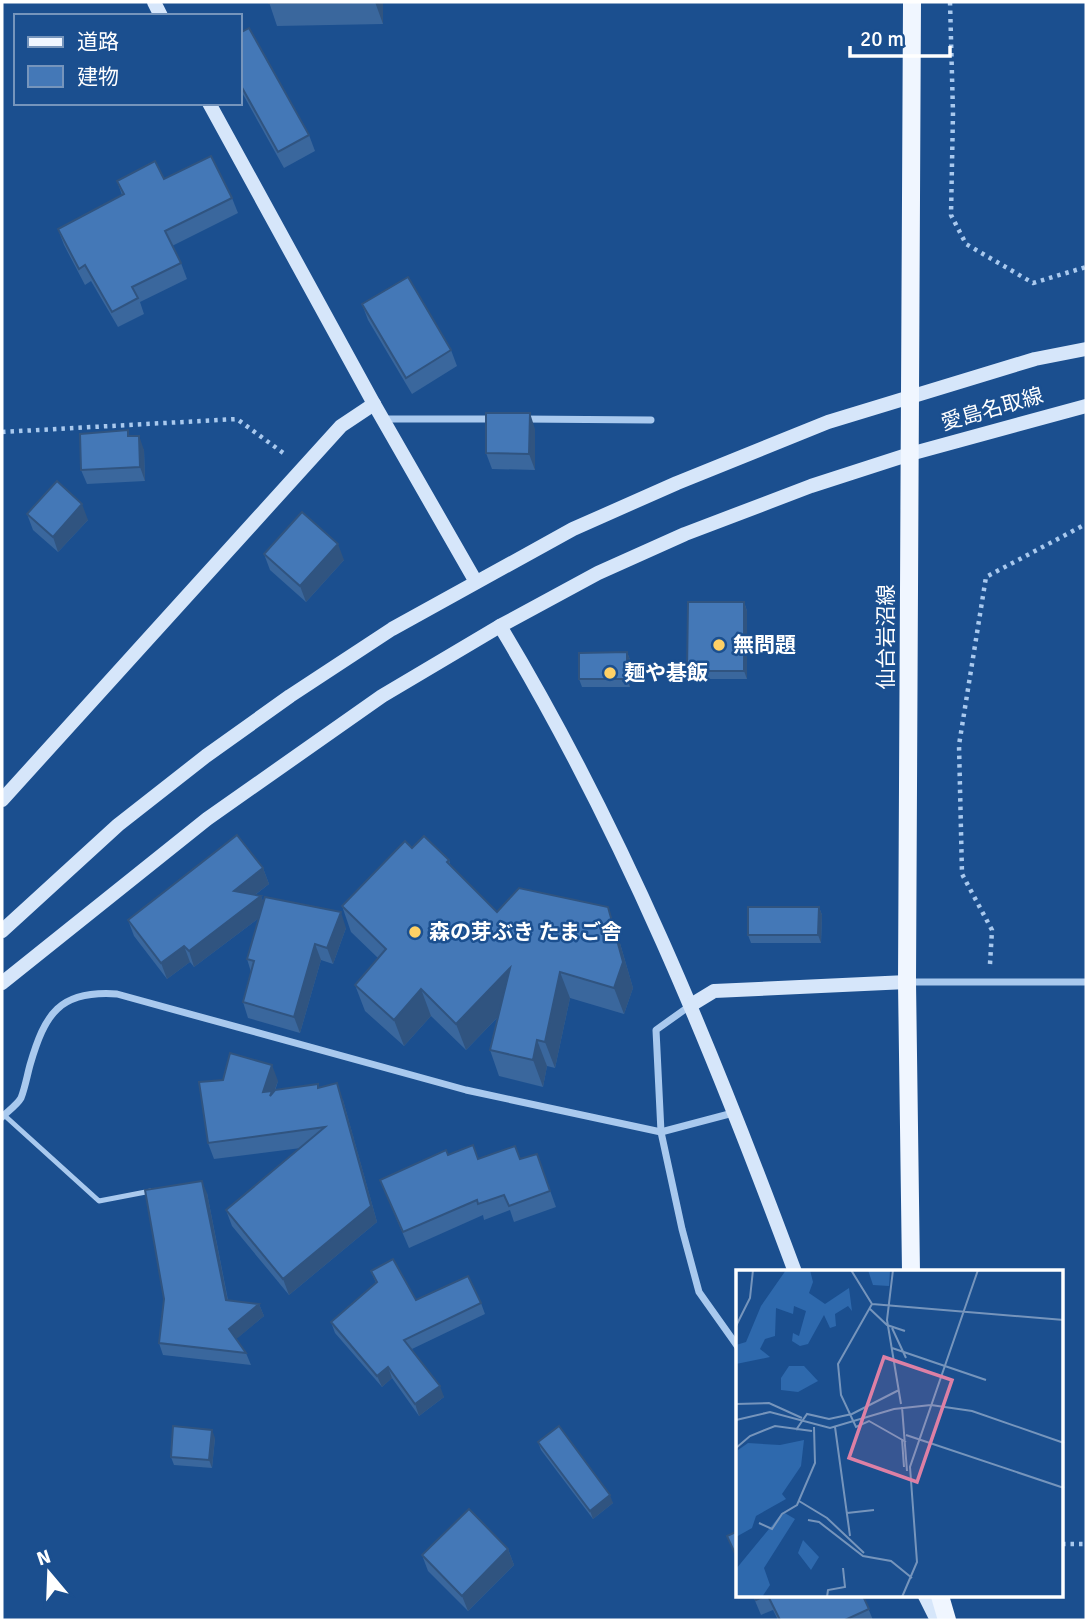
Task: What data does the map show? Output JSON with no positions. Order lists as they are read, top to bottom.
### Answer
{
  "streets": {
    "main road": ["仙台岩沼線"],
    "street": ["愛島名取線"]
  },
  "crossings": [
    ["愛島名取線", "仙台岩沼線"]
  ],
  "places": ["無問題", "麺や碁飯", "森の芽ぶき たまご舎"],
  "legend": ["道路", "建物"],
  "scale_bar": "20 m",
  "north": "top"
}
